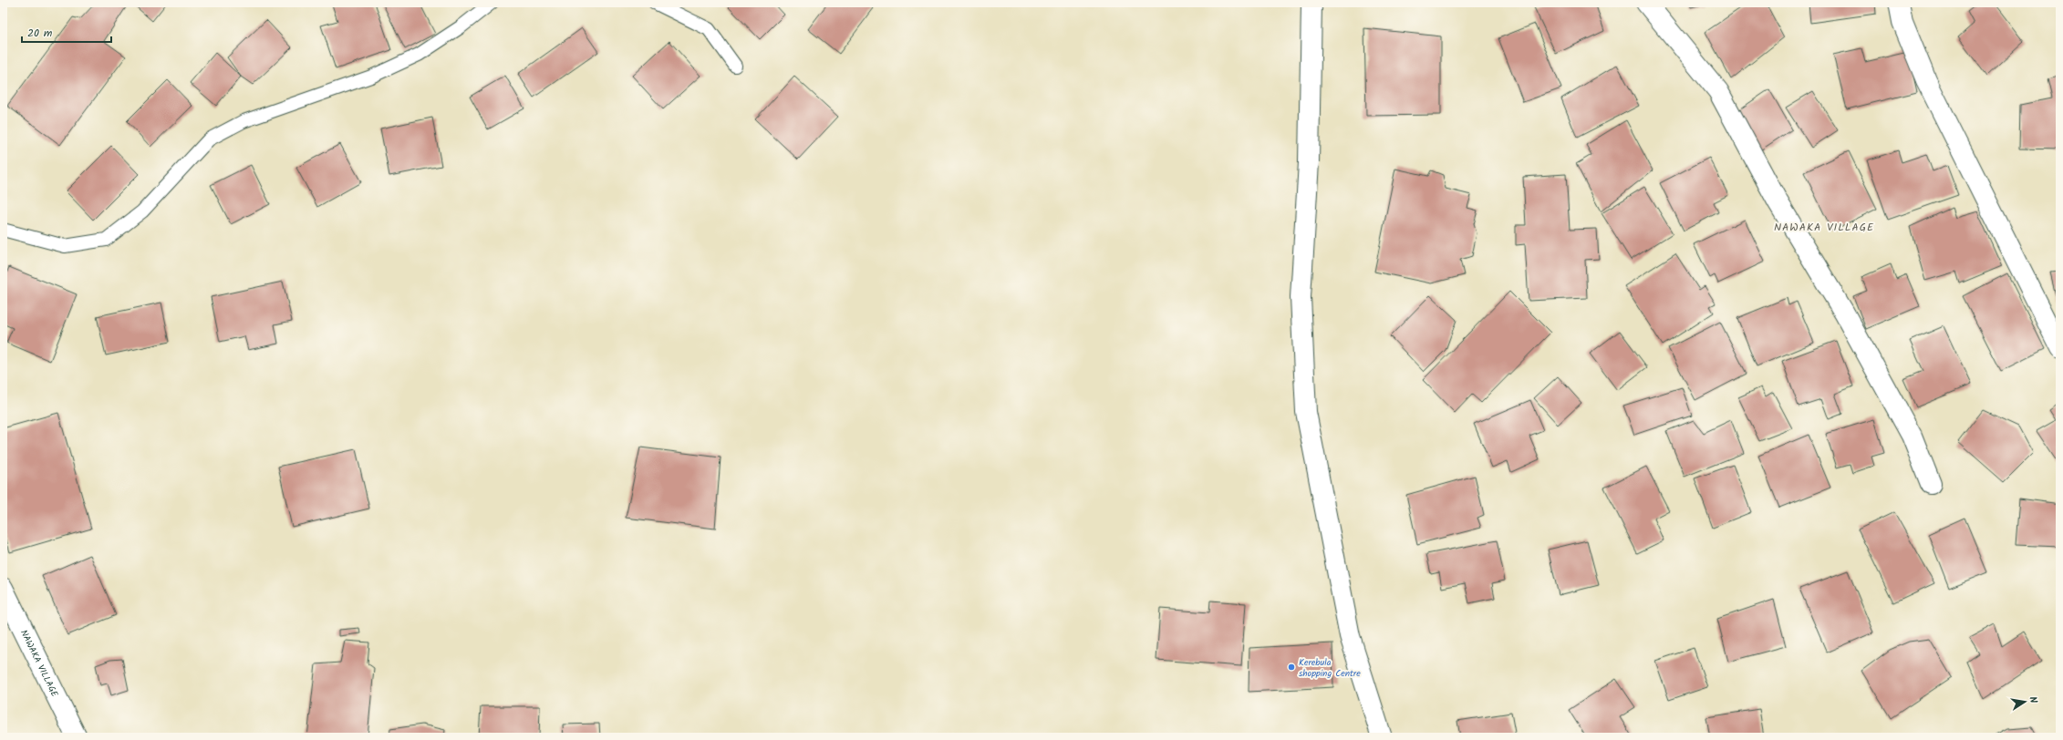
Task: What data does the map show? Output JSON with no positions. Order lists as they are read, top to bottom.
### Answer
{
  "streets": {
    "street": ["NAWAKA VILLAGE"]
  },
  "districts": ["NAWAKA VILLAGE"],
  "places": ["Kerebula shopping Centre"],
  "scale_bar": "20 m",
  "north": "right"
}
